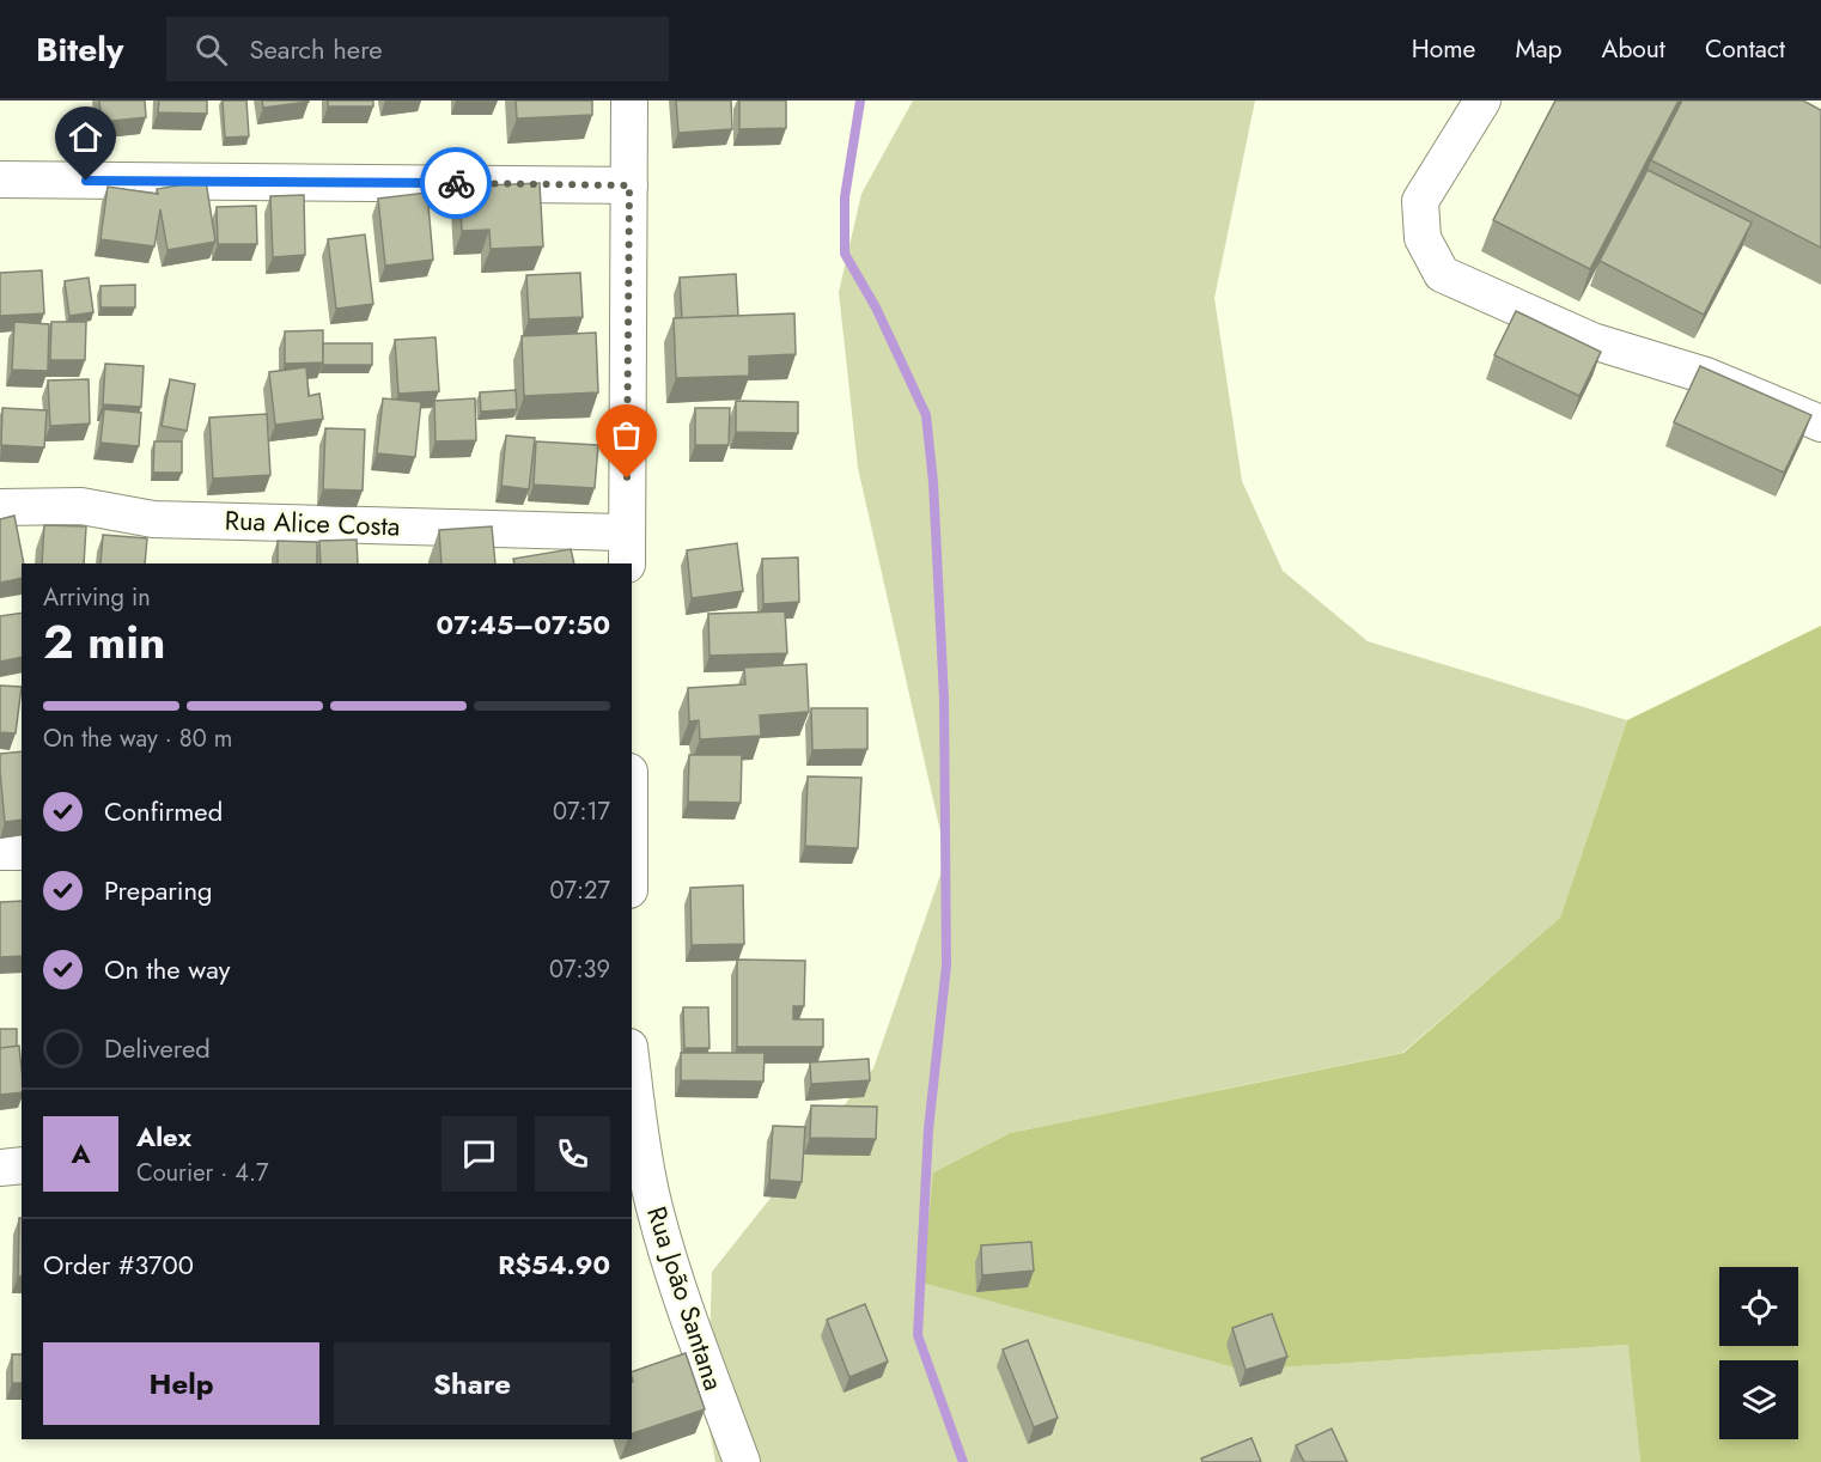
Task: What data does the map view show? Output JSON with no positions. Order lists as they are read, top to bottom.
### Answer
{
  "streets": {
    "street": ["Rua Alice Costa", "Rua João Santana"]
  },
  "page": {
    "header": "Bitely",
    "search": "Search here",
    "nav": [
      "Home",
      "Map",
      "About",
      "Contact"
    ],
    "heading": ["2 min", "Arriving in", "07:45–07:50"],
    "panel": [
      "Alex",
      "Courier · 4.7",
      "Order #3700",
      "R$54.90"
    ],
    "bar": "On the way · 80 m",
    "list": [
      ["Confirmed", "07:17"],
      ["Preparing", "07:27"],
      ["On the way", "07:39"],
      "Delivered"
    ],
    "round": "A",
    "buttons": ["Help", "Share"]
  }
}
